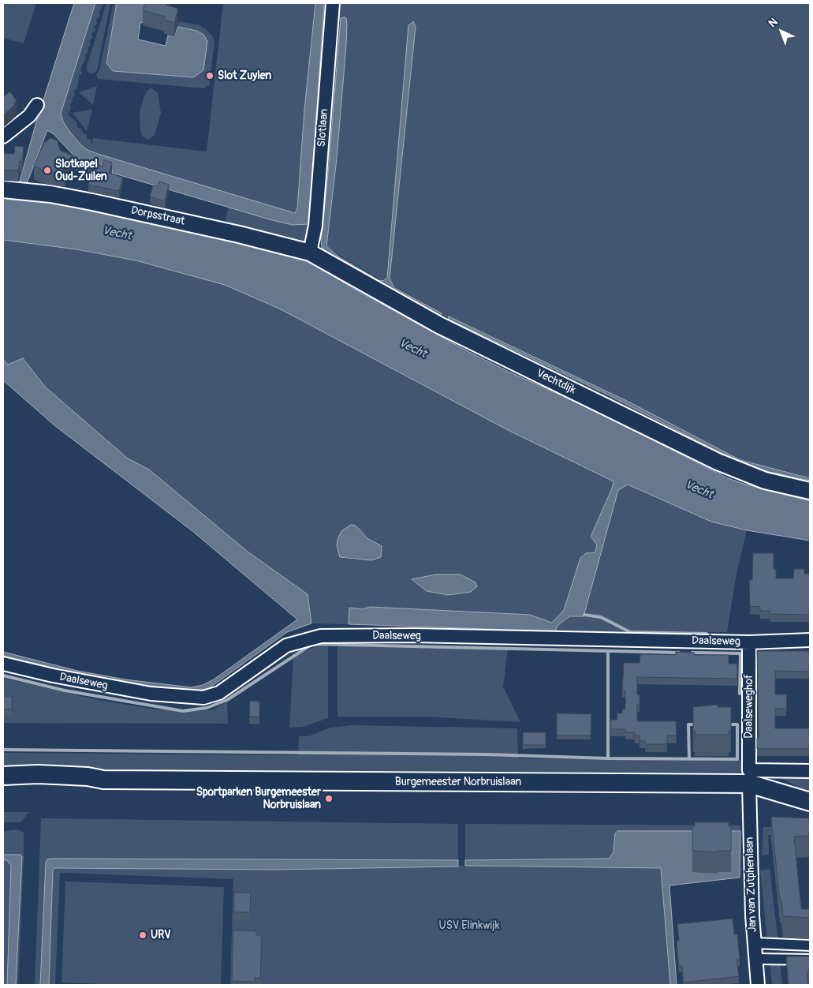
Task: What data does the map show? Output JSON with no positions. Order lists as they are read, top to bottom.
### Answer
{
  "streets": {
    "main road": ["Burgemeester Norbruislaan"],
    "street": [
      "Slotlaan",
      "Dorpsstraat",
      "Vechtdijk",
      "Daalseweg",
      "Daalseweghof",
      "Jan van Zutphenlaan"
    ]
  },
  "crossings": [
    ["Slotlaan", "Dorpsstraat"],
    ["Slotlaan", "Vechtdijk"],
    ["Dorpsstraat", "Vechtdijk"],
    ["Daalseweg", "Daalseweghof"],
    ["Daalseweghof", "Burgemeester Norbruislaan"],
    ["Daalseweghof", "Jan van Zutphenlaan"],
    ["Burgemeester Norbruislaan", "Jan van Zutphenlaan"]
  ],
  "water": ["Vecht"],
  "parks": ["USV Elinkwijk"],
  "places": [
    "Slot Zuylen",
    "Slotkapel Oud-Zuilen",
    "Sportparken Burgemeester Norbruislaan",
    "URV"
  ],
  "north": "top left"
}
